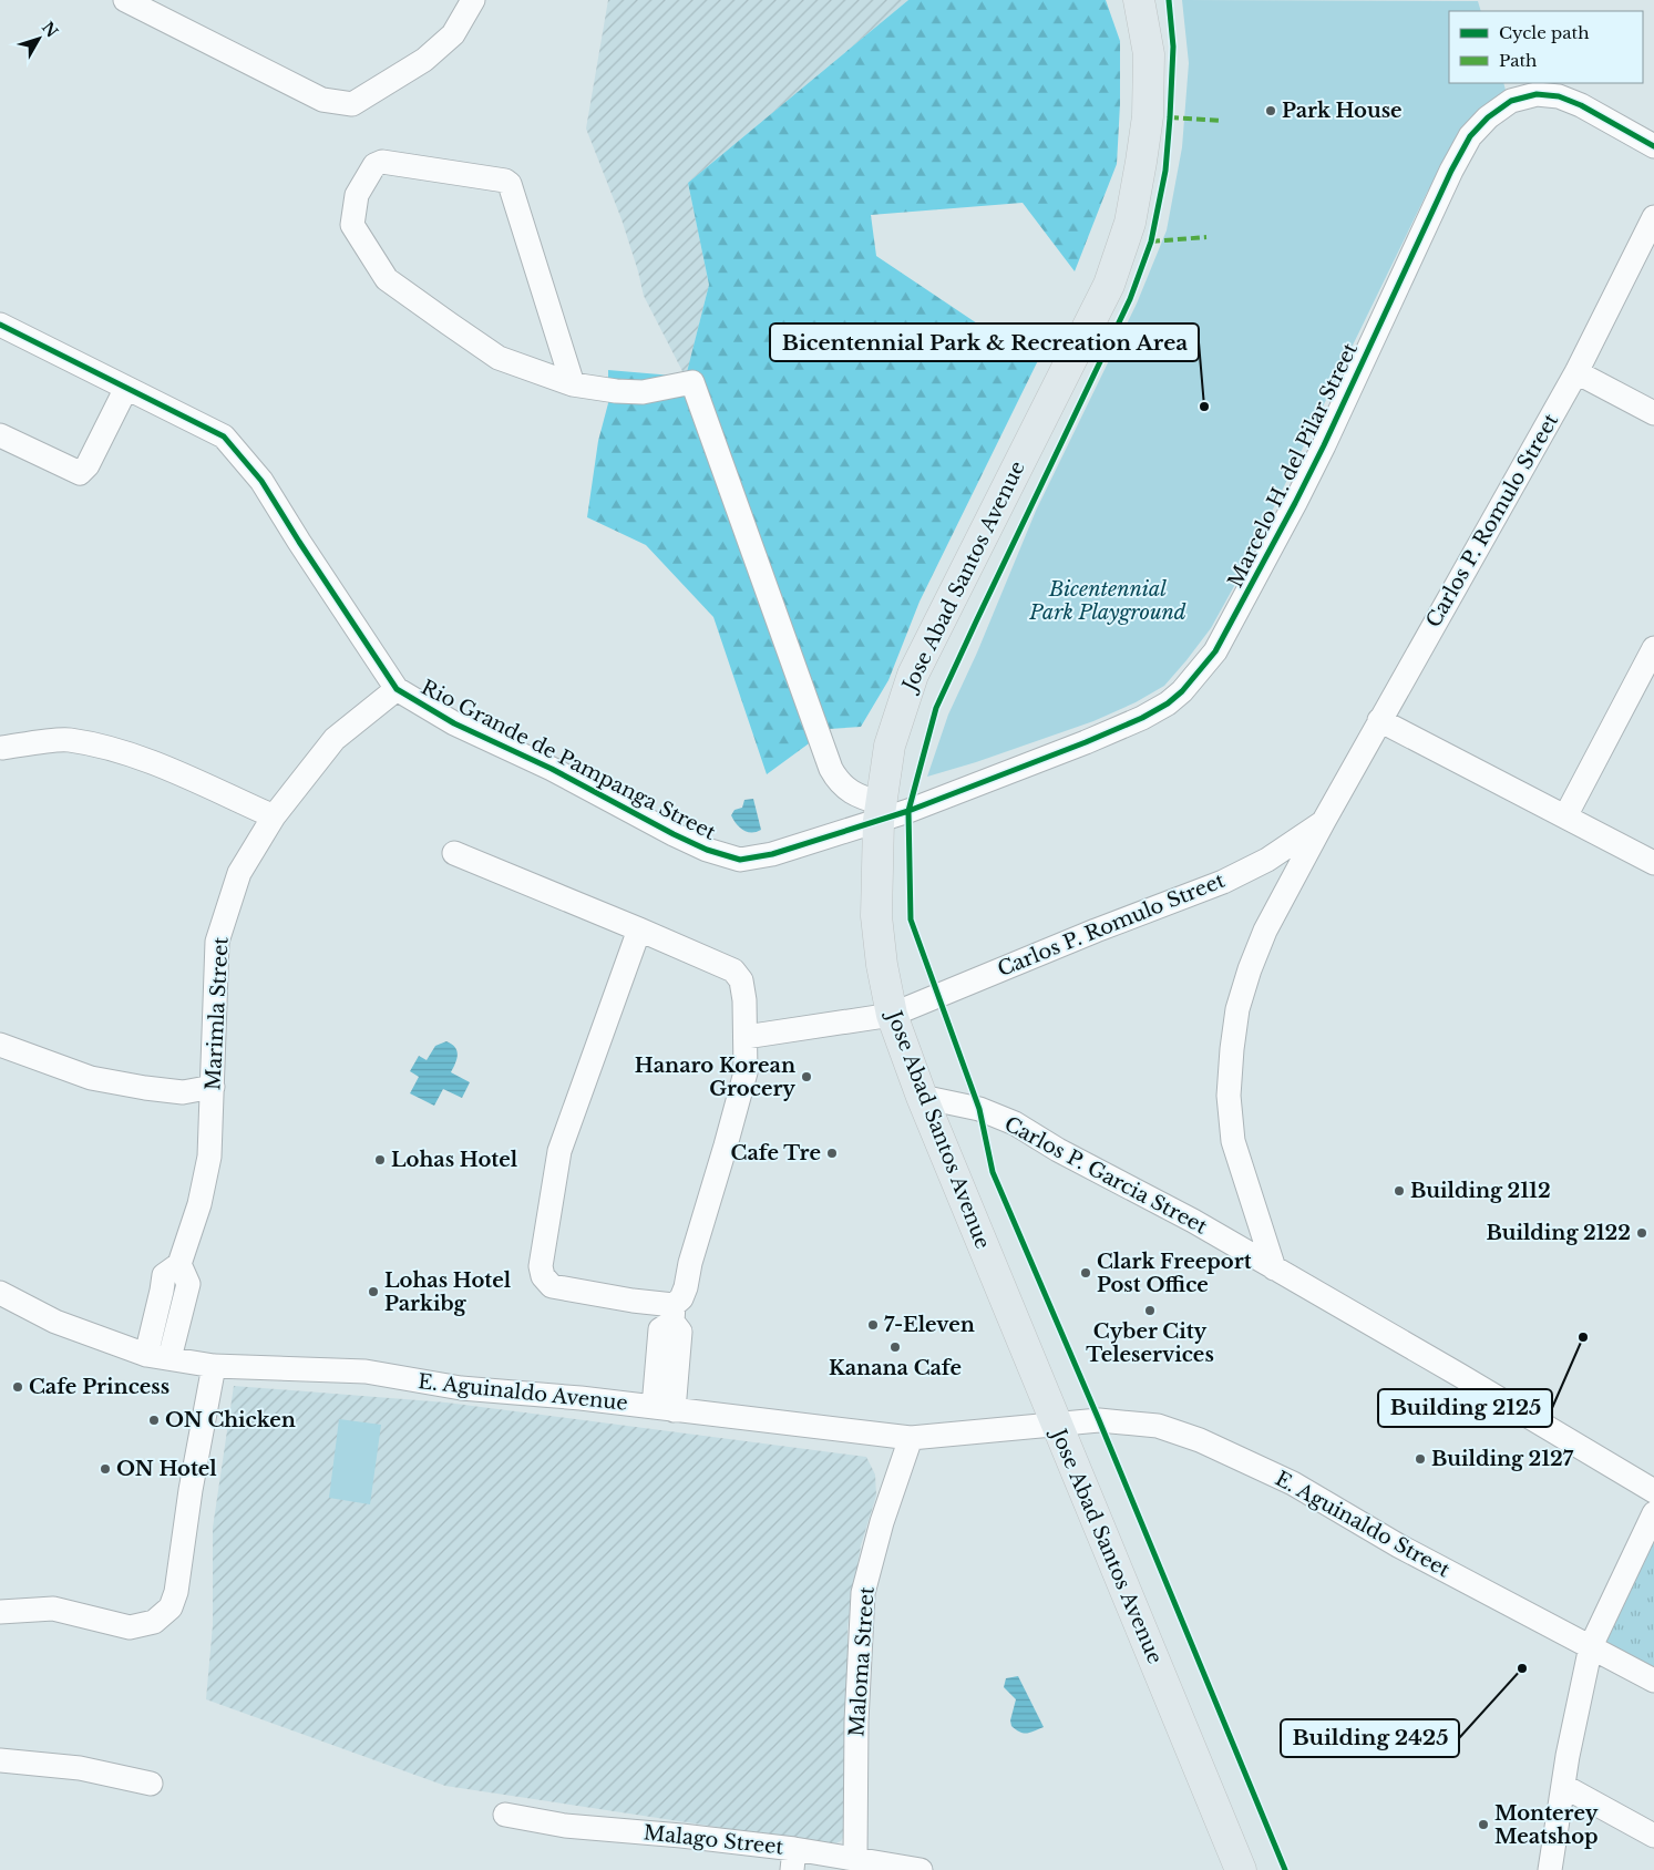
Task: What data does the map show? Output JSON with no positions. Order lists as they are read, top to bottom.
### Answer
{
  "streets": {
    "main road": ["Jose Abad Santos Avenue"],
    "street": [
      "Marcelo H. del Pilar Street",
      "Carlos P. Romulo Street",
      "Rio Grande de Pampanga Street",
      "Marimla Street",
      "Carlos P. Garcia Street",
      "E. Aguinaldo Avenue",
      "E. Aguinaldo Street",
      "Maloma Street",
      "Malago Street"
    ]
  },
  "crossings": [
    ["Marcelo H. del Pilar Street", "Jose Abad Santos Avenue"],
    ["Marcelo H. del Pilar Street", "Rio Grande de Pampanga Street"],
    ["Carlos P. Romulo Street", "Jose Abad Santos Avenue"],
    ["Carlos P. Romulo Street", "Carlos P. Garcia Street"],
    ["Jose Abad Santos Avenue", "Rio Grande de Pampanga Street"],
    ["Jose Abad Santos Avenue", "Carlos P. Garcia Street"],
    ["Jose Abad Santos Avenue", "E. Aguinaldo Avenue"],
    ["Jose Abad Santos Avenue", "E. Aguinaldo Street"],
    ["Rio Grande de Pampanga Street", "Marimla Street"],
    ["Marimla Street", "E. Aguinaldo Avenue"],
    ["E. Aguinaldo Avenue", "E. Aguinaldo Street"],
    ["E. Aguinaldo Avenue", "Maloma Street"],
    ["Maloma Street", "Malago Street"]
  ],
  "parks": ["Bicentennial Park Playground"],
  "places": [
    "Park House",
    "Bicentennial Park & Recreation Area",
    "Hanaro Korean Grocery",
    "Cafe Tre",
    "Lohas Hotel",
    "Building 2112",
    "Building 2122",
    "Clark Freeport Post Office",
    "Lohas Hotel Parkibg",
    "Cyber City Teleservices",
    "7-Eleven",
    "Building 2125",
    "Kanana Cafe",
    "Cafe Princess",
    "ON Chicken",
    "Building 2127",
    "ON Hotel",
    "Building 2425",
    "Monterey Meatshop"
  ],
  "legend": ["Cycle path", "Path"],
  "north": "top right"
}
